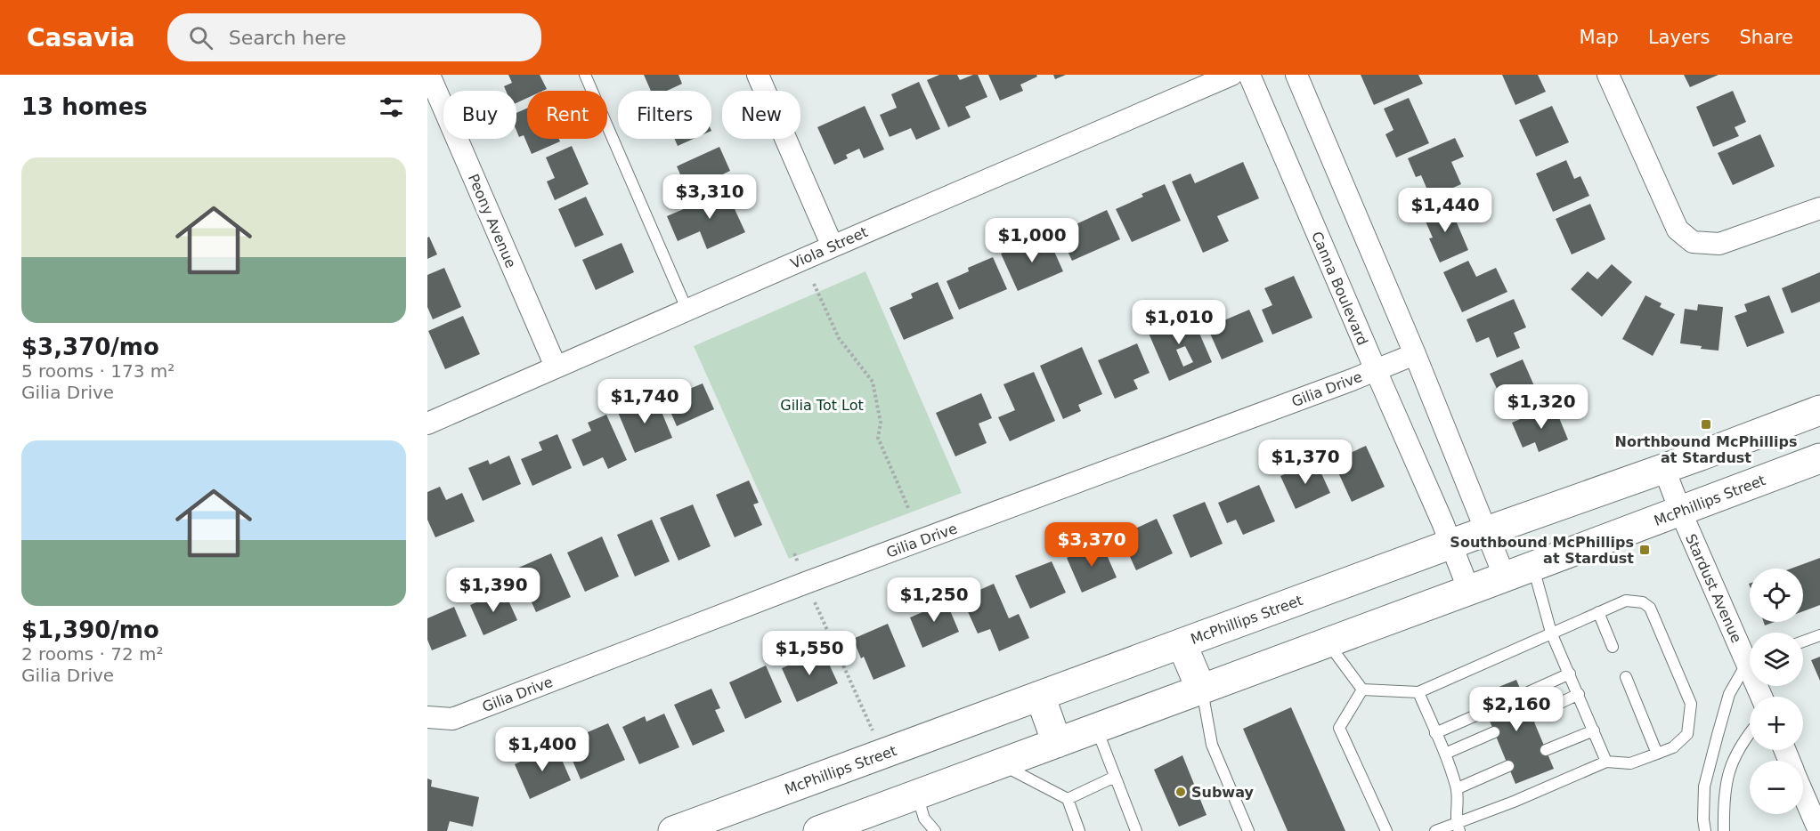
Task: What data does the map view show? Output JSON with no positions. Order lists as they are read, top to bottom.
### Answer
{
  "streets": {
    "main road": ["McPhillips Street"],
    "street": [
      "Peony Avenue",
      "Viola Street",
      "Canna Boulevard",
      "Gilia Drive",
      "Stardust Avenue"
    ]
  },
  "crossings": [
    ["Peony Avenue", "Viola Street"],
    ["Canna Boulevard", "Gilia Drive"],
    ["Canna Boulevard", "McPhillips Street"],
    ["McPhillips Street", "Stardust Avenue"]
  ],
  "parks": ["Gilia Tot Lot"],
  "places": {
    "transit": ["Northbound McPhillips at Stardust", "Southbound McPhillips at Stardust"],
    "other": ["Subway"]
  },
  "page": {
    "header": "Casavia",
    "search": "Search here",
    "nav": ["Map", "Layers", "Share"],
    "heading": "13 homes",
    "chip": [
      "Buy",
      "Rent",
      "Filters",
      "New"
    ],
    "list": [
      {
        "name": "$3,370/mo",
        "note": "5 rooms · 173 m² · Gilia Drive"
      },
      {
        "name": "$1,390/mo",
        "note": "2 rooms · 72 m² · Gilia Drive"
      }
    ],
    "price": [
      "$3,310",
      "$1,440",
      "$1,000",
      "$1,010",
      "$1,740",
      "$1,320",
      "$1,370",
      "$3,370",
      "$1,390",
      "$1,250",
      "$1,550",
      "$2,160",
      "$1,400"
    ],
    "map_buttons": ["+", "−"]
  }
}
